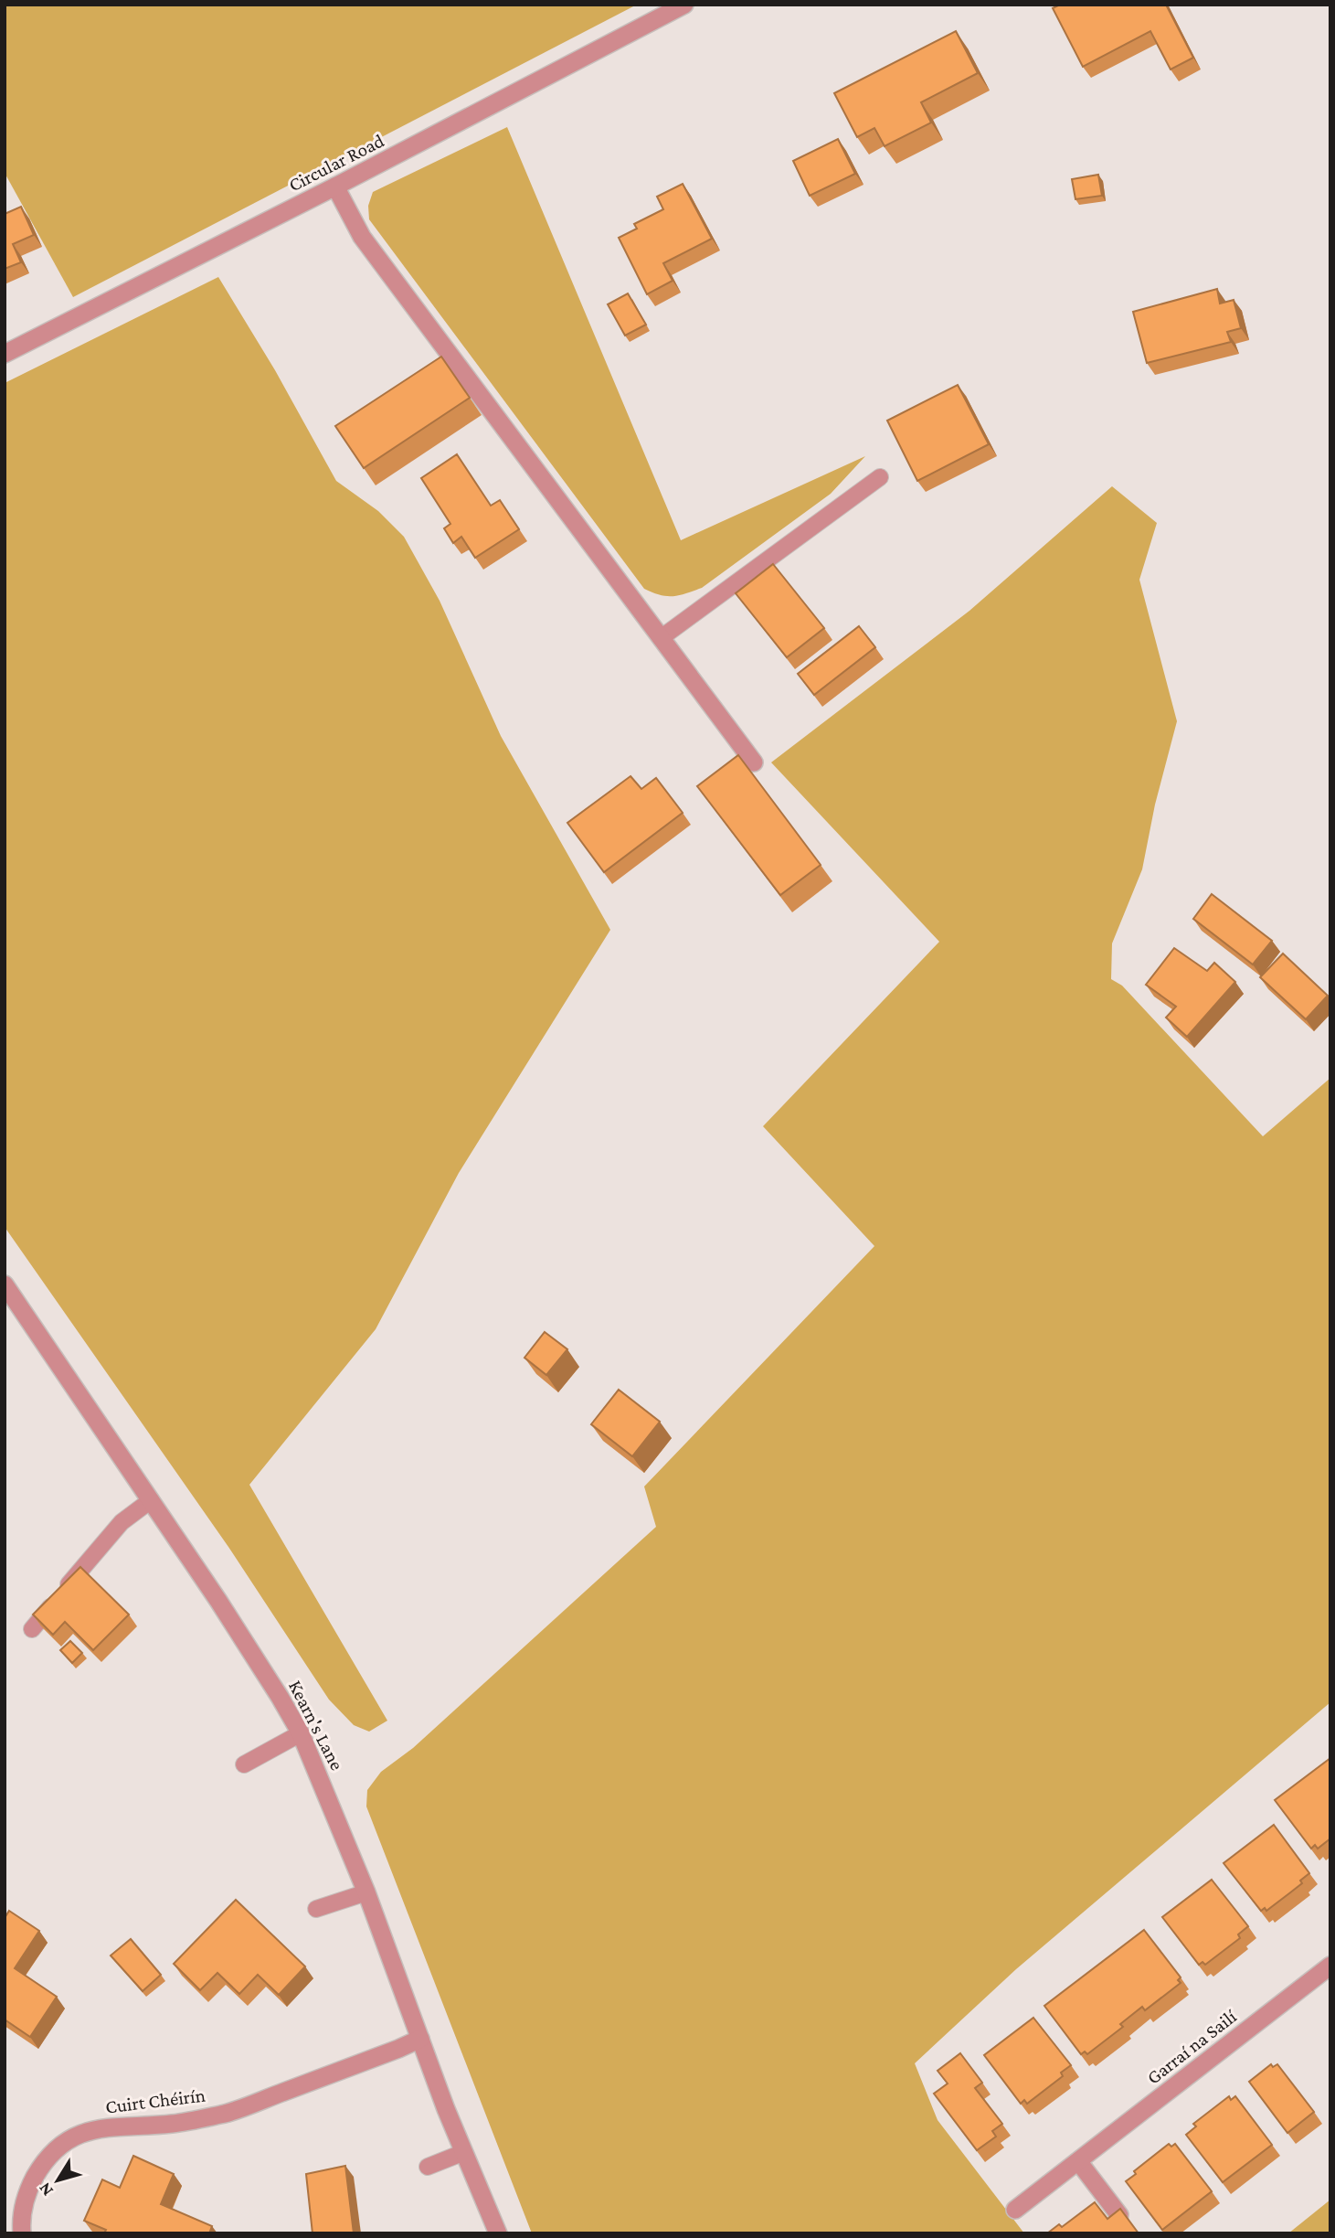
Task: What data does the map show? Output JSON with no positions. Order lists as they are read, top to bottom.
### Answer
{
  "streets": {
    "street": [
      "Circular Road",
      "Kearn's Lane",
      "Garraí na Sailí",
      "Cuirt Chéirín"
    ]
  },
  "crossings": [
    ["Kearn's Lane", "Cuirt Chéirín"]
  ],
  "north": "bottom left"
}
